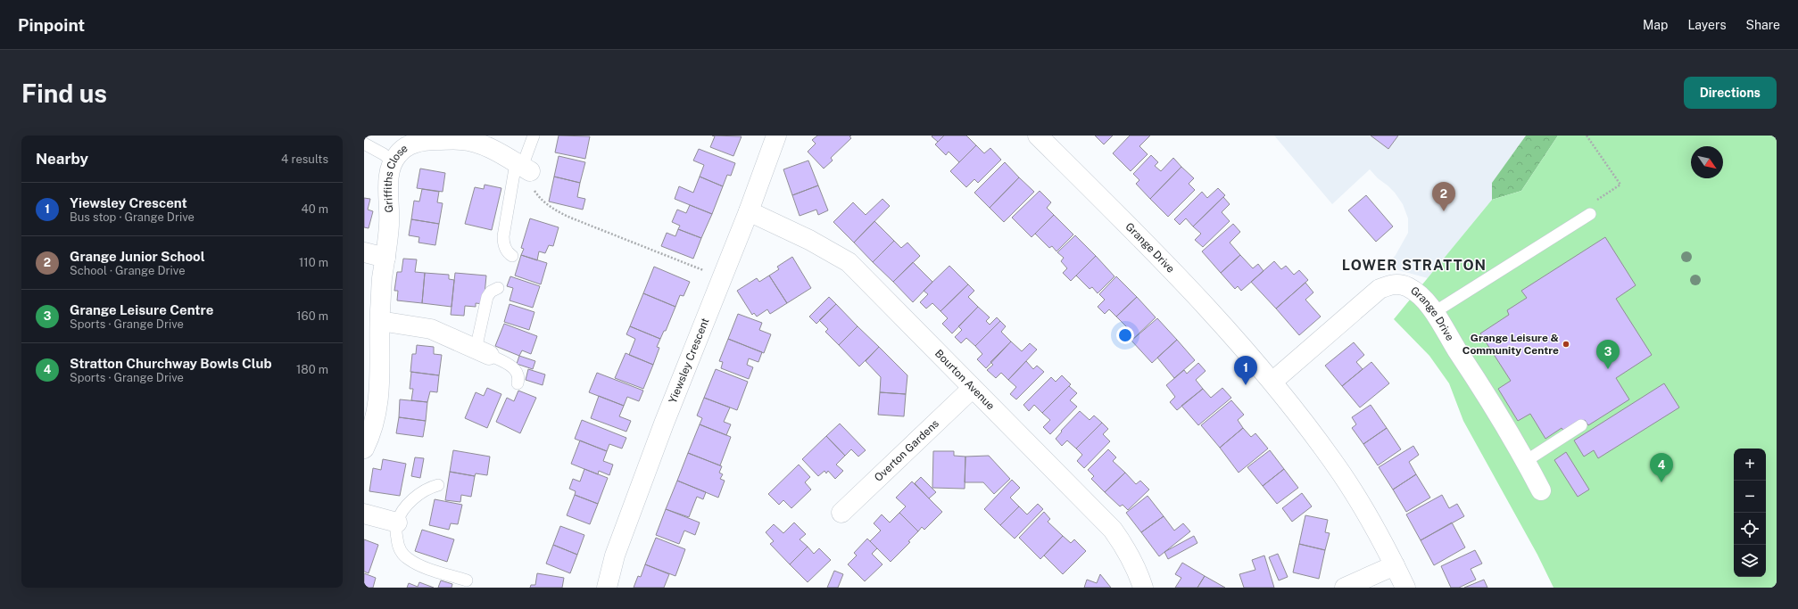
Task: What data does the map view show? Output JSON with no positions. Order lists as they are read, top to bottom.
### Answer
{
  "streets": {
    "street": [
      "Griffiths Close",
      "Grange Drive",
      "Yiewsley Crescent",
      "Bourton Avenue",
      "Overton Gardens"
    ]
  },
  "crossings": [
    ["Yiewsley Crescent", "Bourton Avenue"],
    ["Bourton Avenue", "Overton Gardens"]
  ],
  "districts": ["LOWER STRATTON"],
  "places": ["Grange Leisure & Community Centre"],
  "north": "bottom right",
  "page": {
    "header": "Pinpoint",
    "nav": ["Map", "Layers", "Share"],
    "buttons": "Directions",
    "title": "Find us",
    "heading": ["Nearby", "4 results"],
    "list": [
      {
        "mark": "1",
        "name": "Yiewsley Crescent",
        "note": "Bus stop · Grange Drive",
        "value": "40 m"
      },
      {
        "mark": "2",
        "name": "Grange Junior School",
        "note": "School · Grange Drive",
        "value": "110 m"
      },
      {
        "mark": "3",
        "name": "Grange Leisure Centre",
        "note": "Sports · Grange Drive",
        "value": "160 m"
      },
      {
        "mark": "4",
        "name": "Stratton Churchway Bowls Club",
        "note": "Sports · Grange Drive",
        "value": "180 m"
      }
    ],
    "pins": [
      "2",
      "3",
      "1",
      "4"
    ],
    "map_buttons": ["+", "−"]
  }
}
